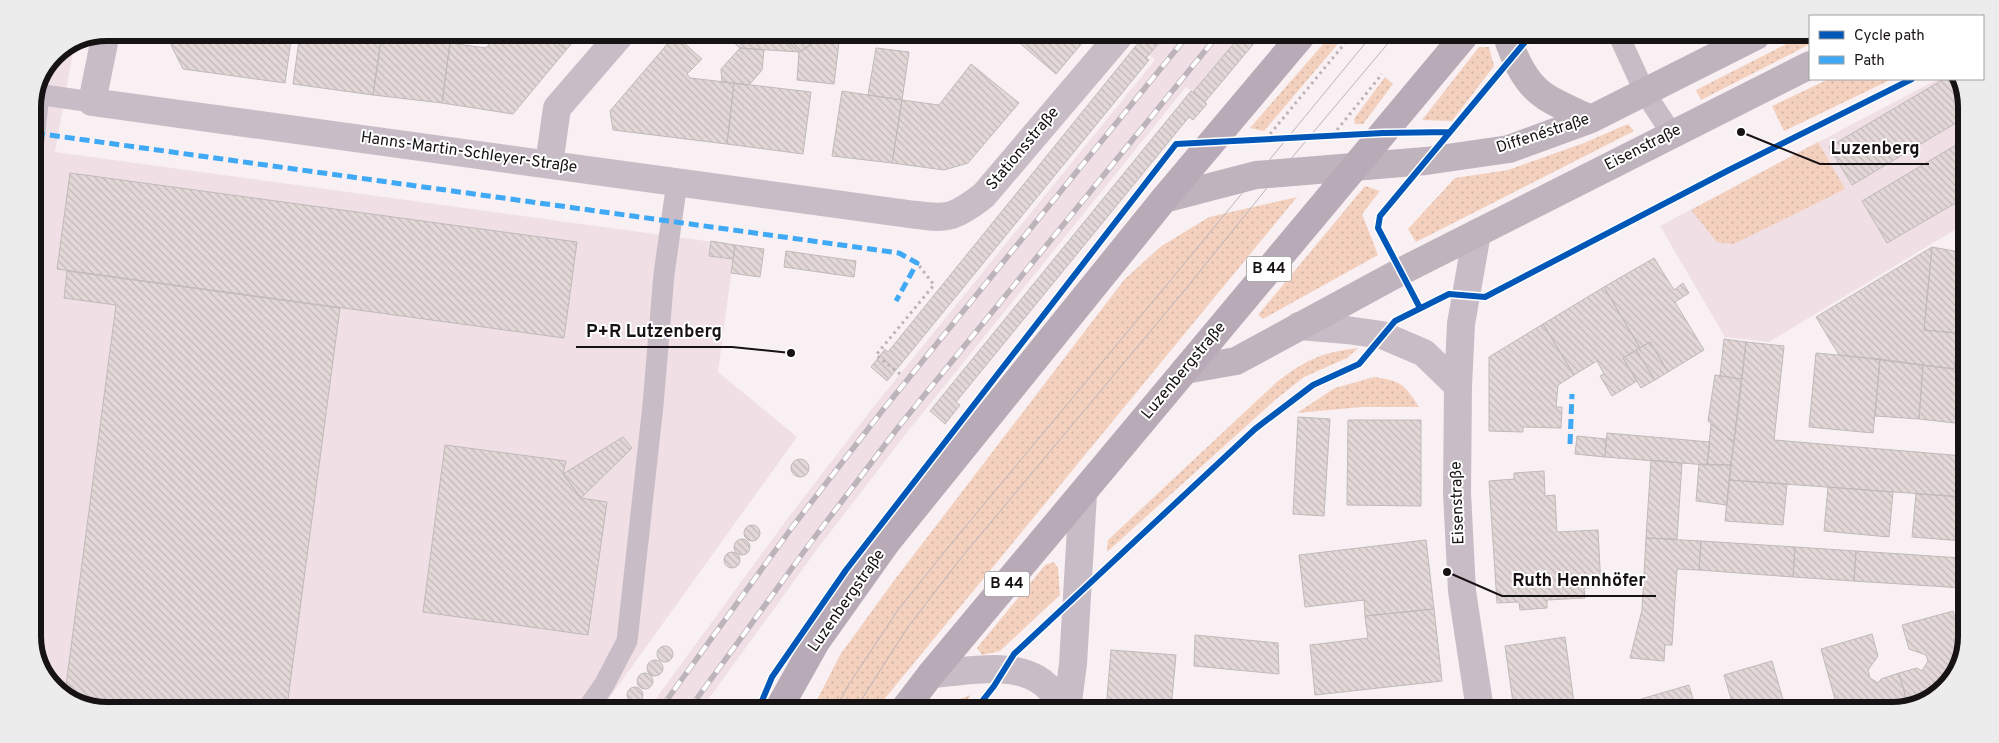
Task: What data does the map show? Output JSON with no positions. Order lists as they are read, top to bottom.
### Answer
{
  "streets": {
    "main road": ["B 44", "Luzenbergstraße"],
    "street": [
      "Diffenéstraße",
      "Eisenstraße",
      "Stationsstraße",
      "Hanns-Martin-Schleyer-Straße"
    ]
  },
  "crossings": [
    ["Diffenéstraße", "Luzenbergstraße"],
    ["Eisenstraße", "Luzenbergstraße"],
    ["Stationsstraße", "Hanns-Martin-Schleyer-Straße"]
  ],
  "places": ["Luzenberg", "P+R Lutzenberg", "Ruth Hennhöfer"],
  "legend": ["Cycle path", "Path"]
}
